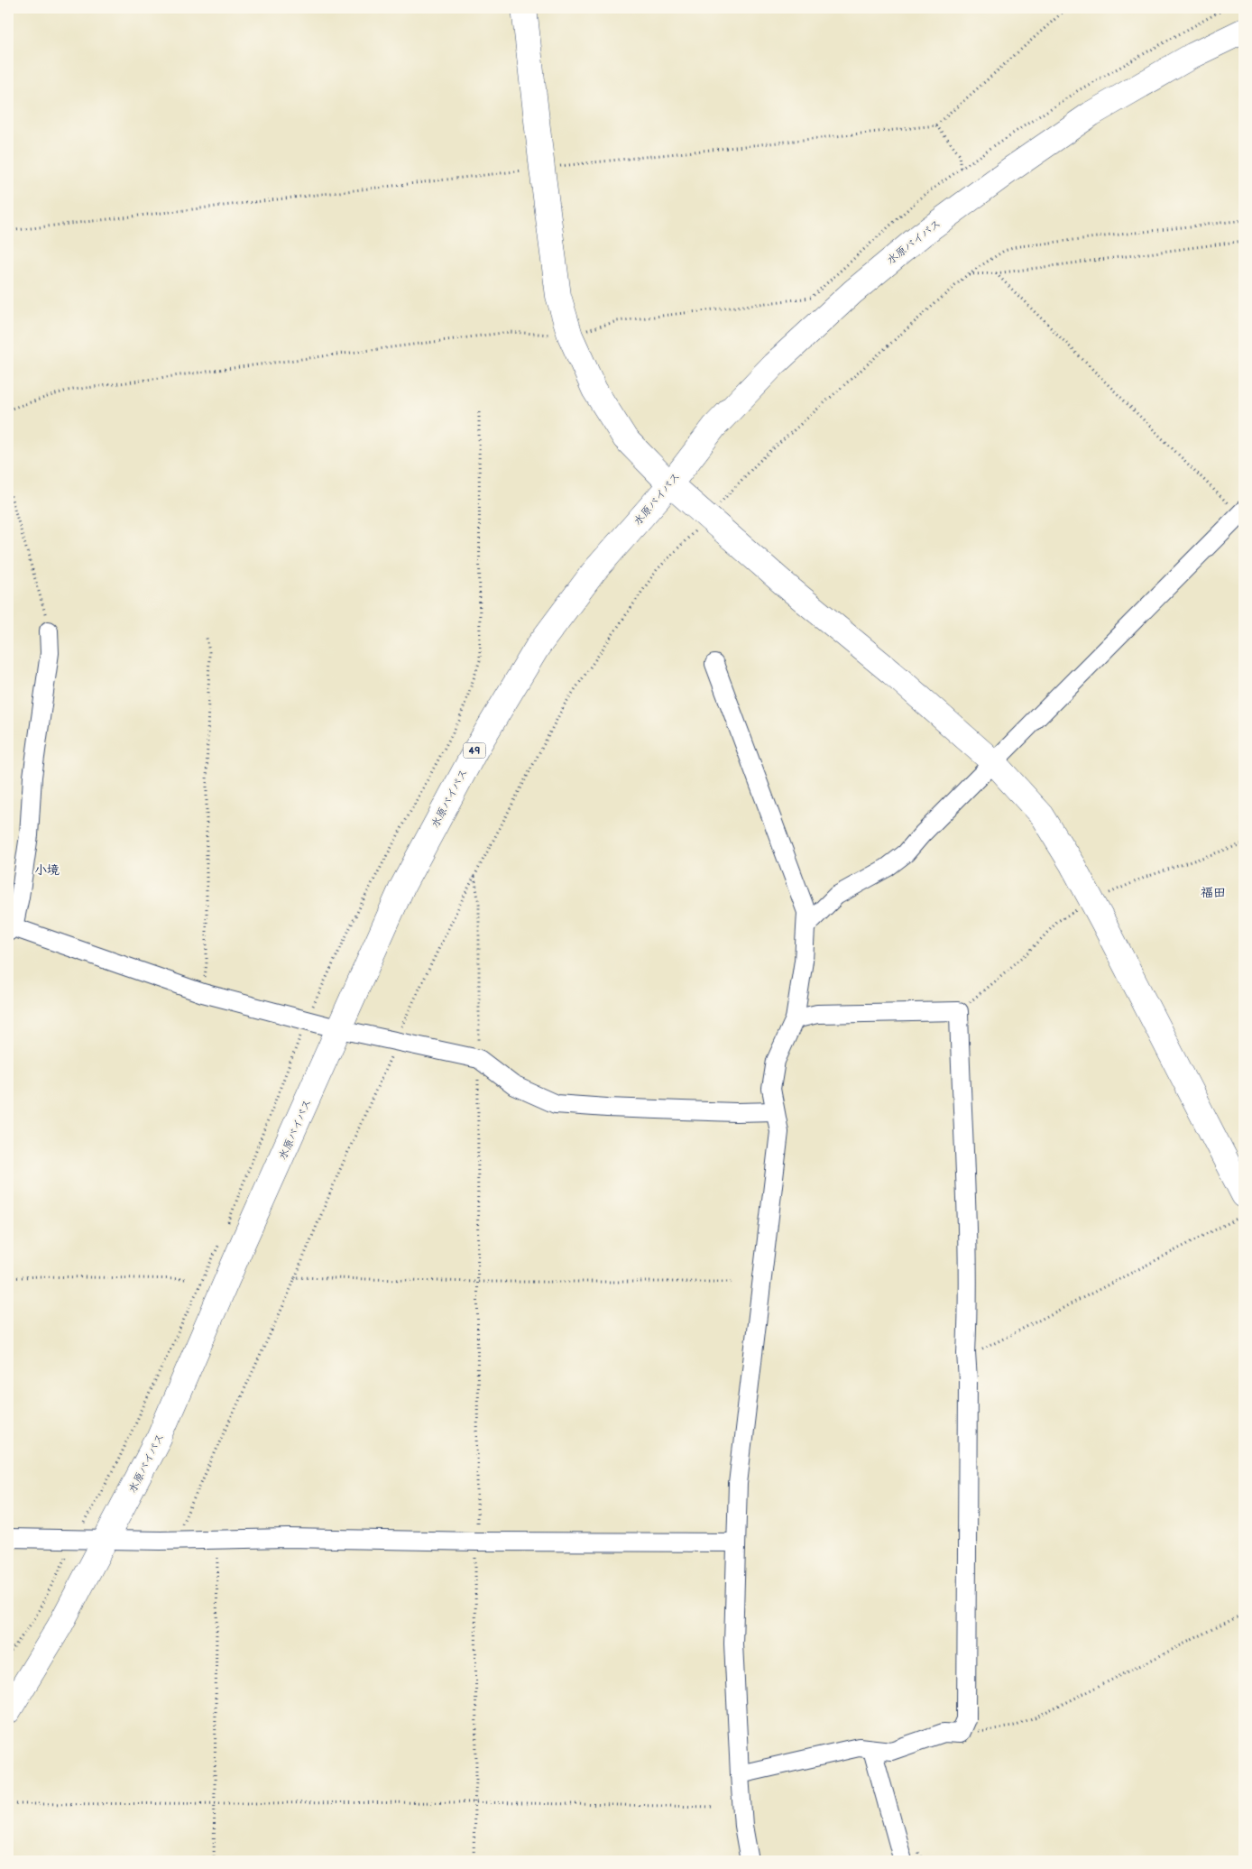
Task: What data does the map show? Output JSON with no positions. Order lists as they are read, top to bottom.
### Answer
{
  "streets": {
    "main road": ["水原バイパス", "49"]
  },
  "districts": ["小境", "福田"]
}
